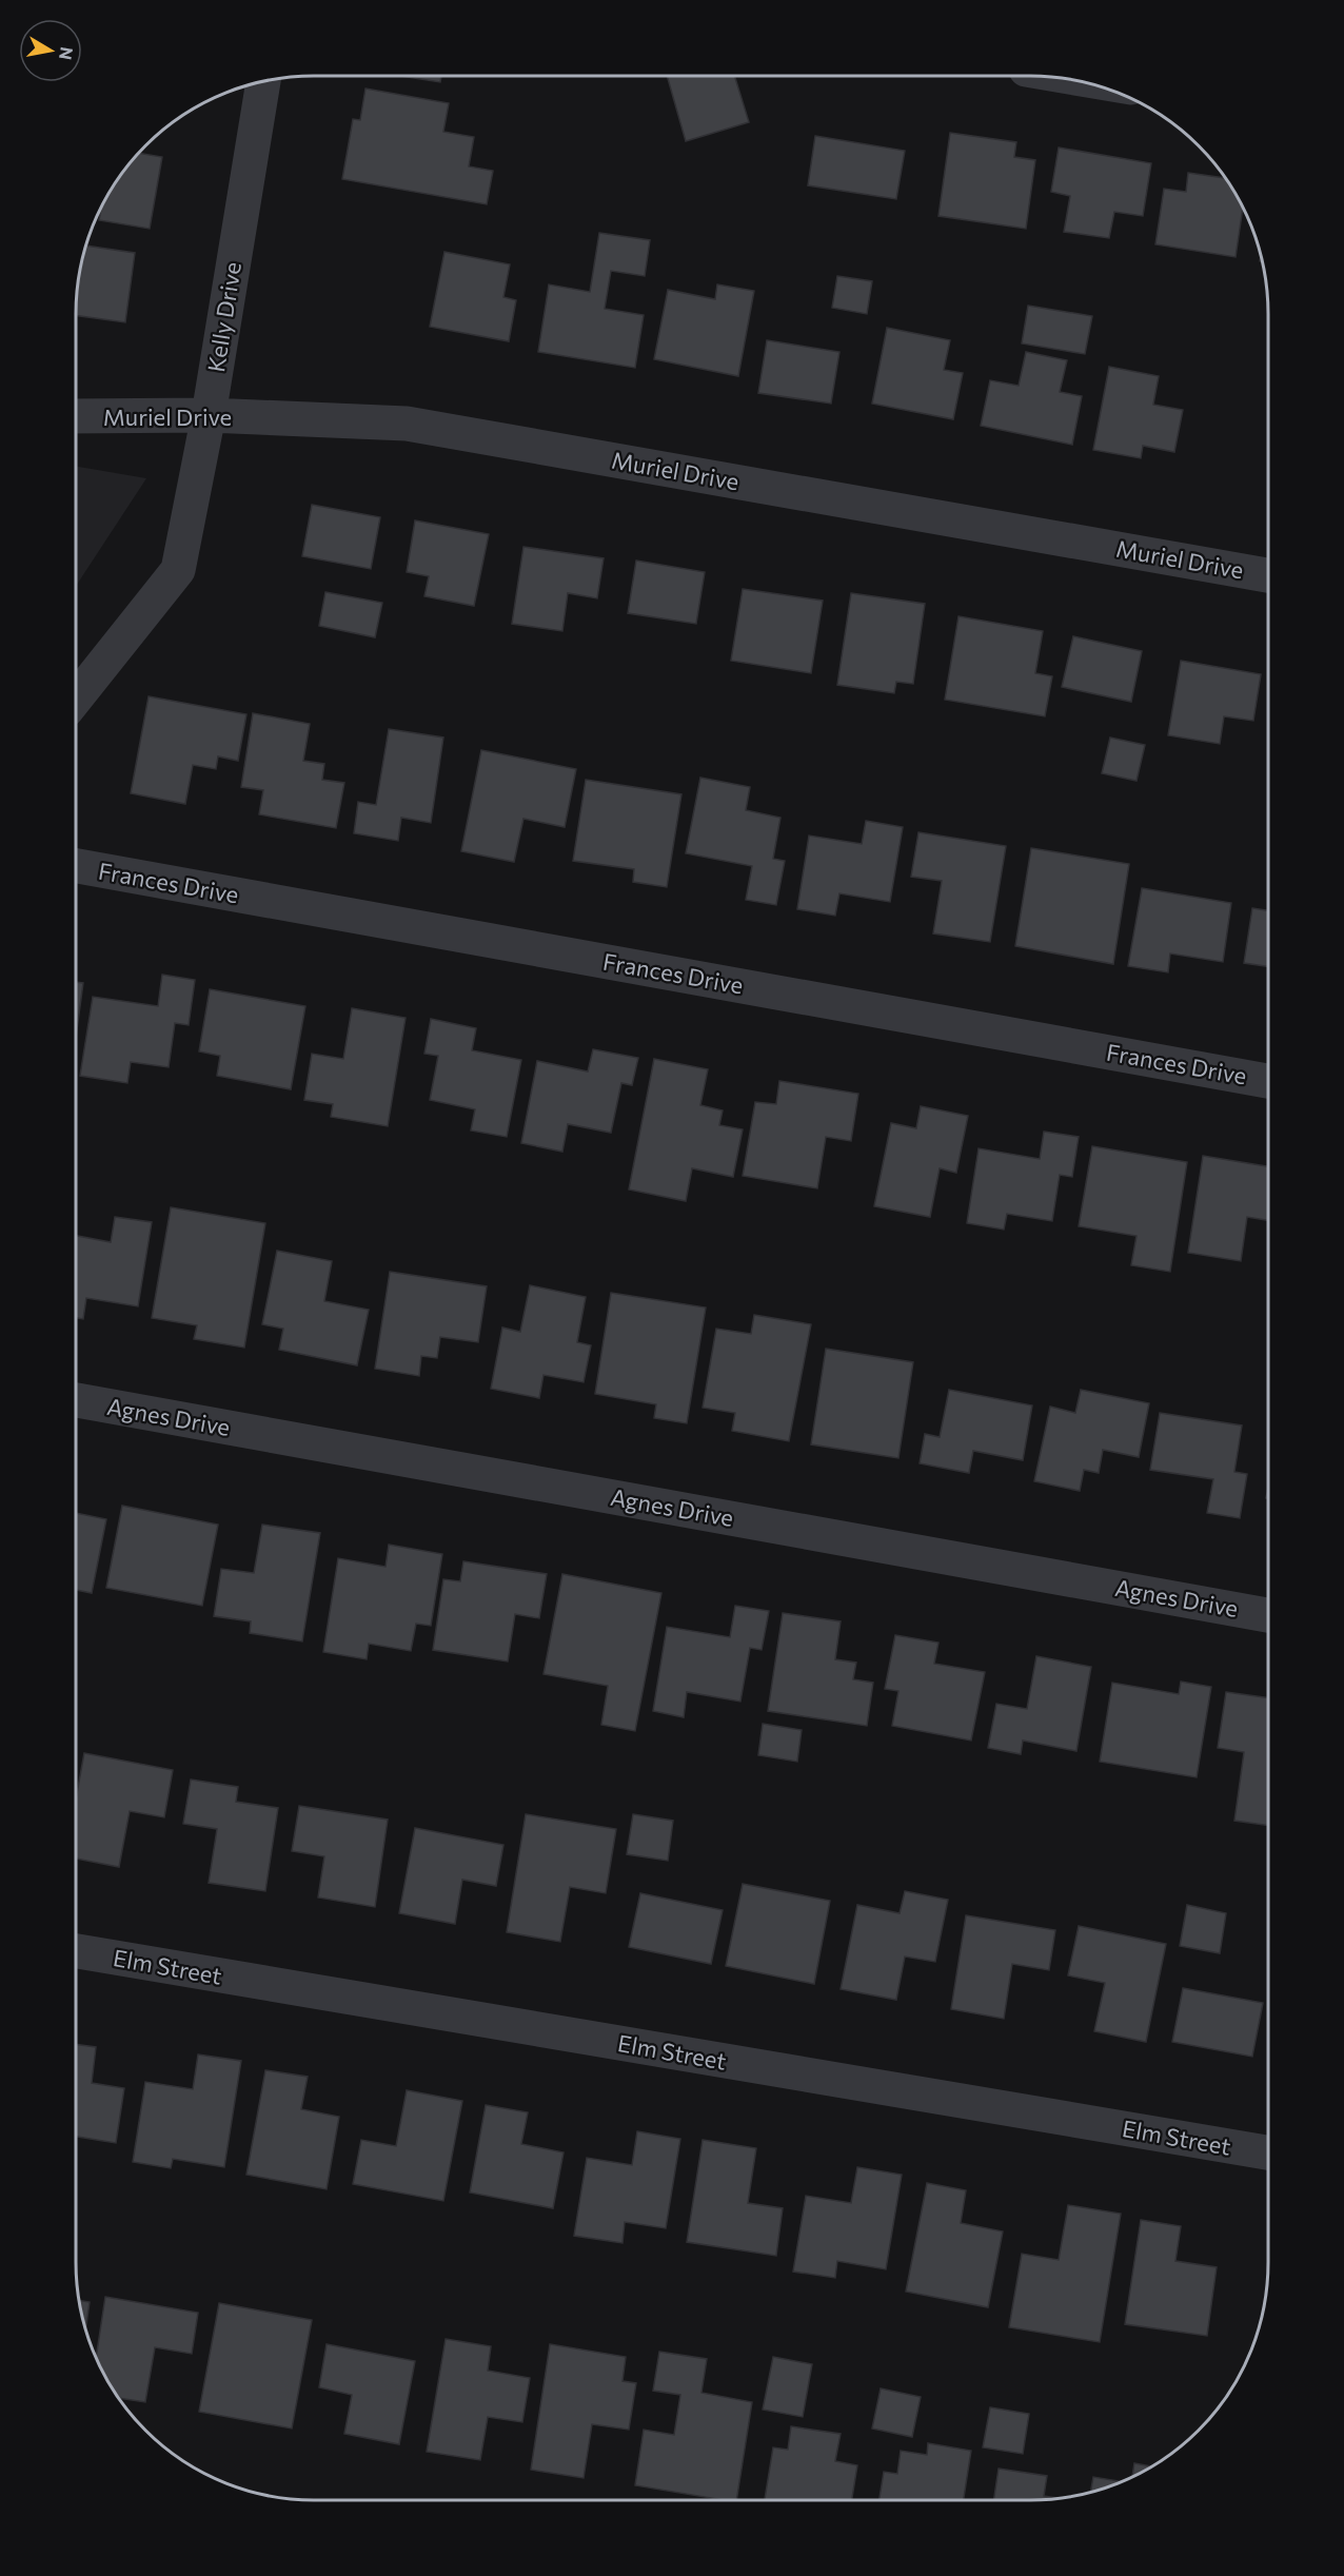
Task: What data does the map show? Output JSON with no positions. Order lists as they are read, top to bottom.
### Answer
{
  "streets": {
    "street": [
      "Kelly Drive",
      "Muriel Drive",
      "Frances Drive",
      "Agnes Drive",
      "Elm Street"
    ]
  },
  "crossings": [
    ["Kelly Drive", "Muriel Drive"]
  ],
  "north": "right"
}
